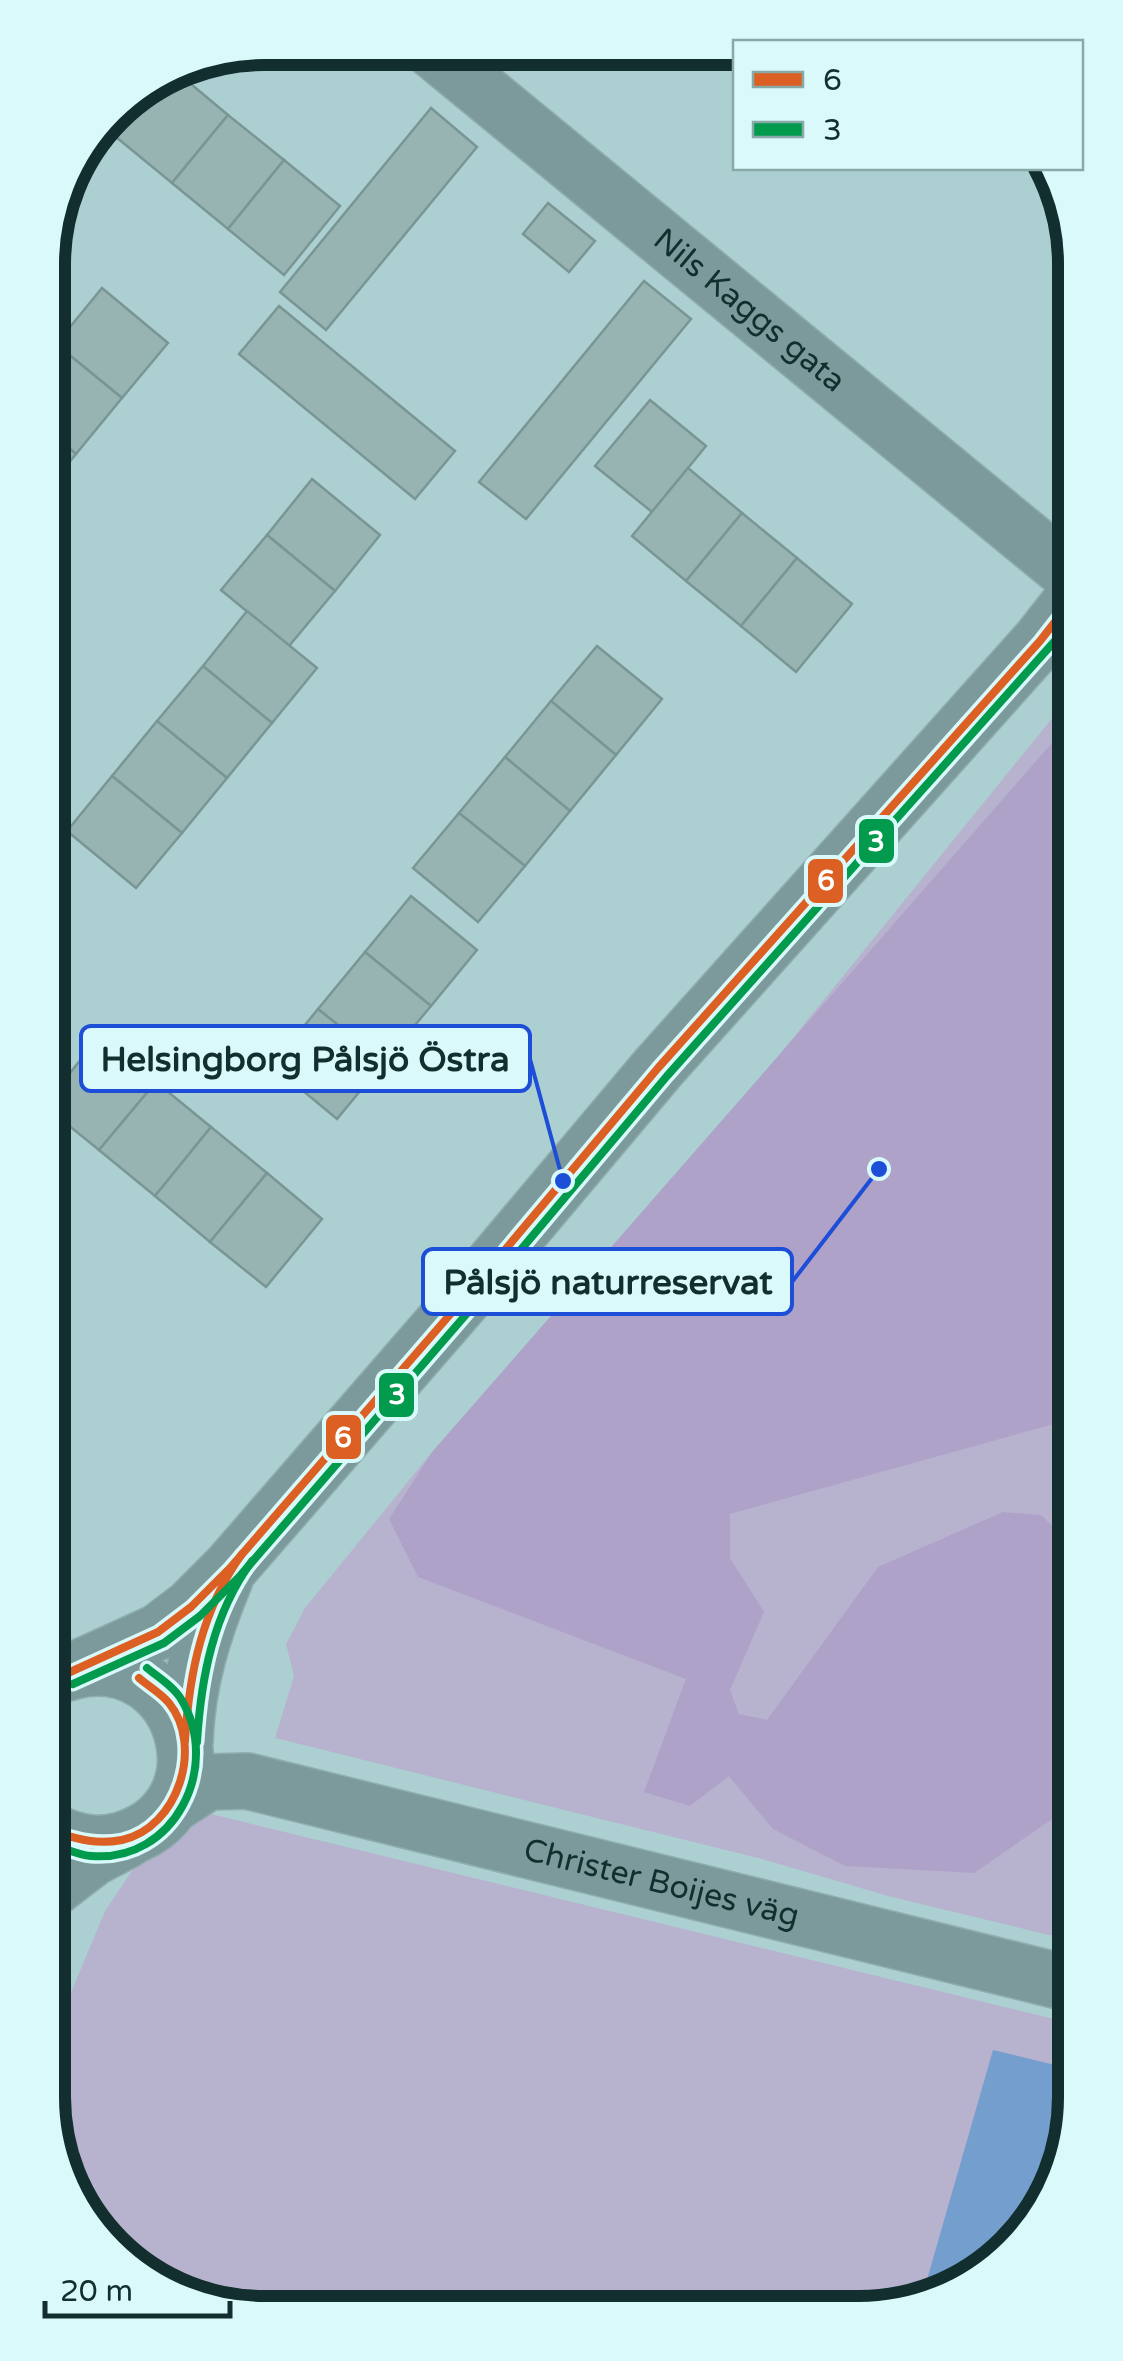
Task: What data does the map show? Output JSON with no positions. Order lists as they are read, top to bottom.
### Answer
{
  "streets": {
    "street": ["Nils Kaggs gata", "Christer Boijes väg"]
  },
  "places": ["Pålsjö naturreservat", "Helsingborg Pålsjö Östra"],
  "lines": ["transit line 6", "transit line 3"],
  "legend": ["6", "3"],
  "scale_bar": "20 m"
}
